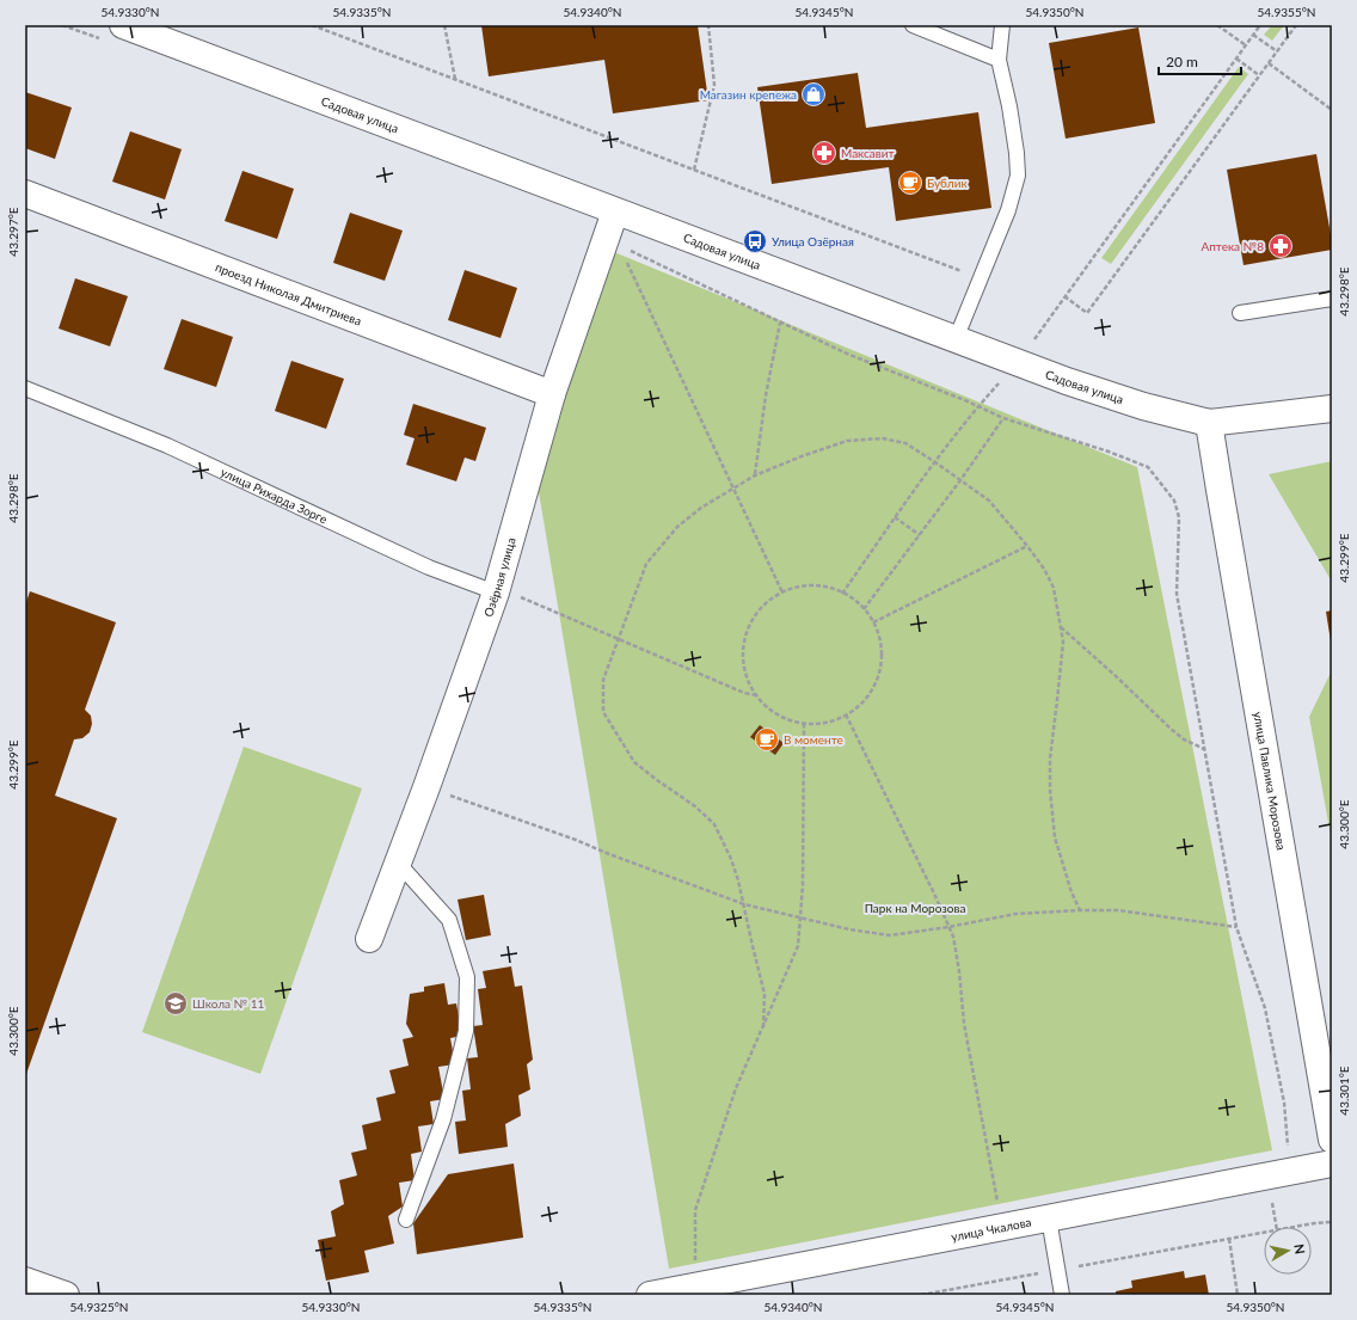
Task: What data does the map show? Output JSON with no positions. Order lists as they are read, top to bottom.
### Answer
{
  "streets": {
    "street": [
      "Садовая улица",
      "проезд Николая Дмитриева",
      "Озёрная улица",
      "улица Павлика Морозова",
      "улица Чкалова"
    ],
    "lane": ["улица Рихарда Зорге"]
  },
  "crossings": [
    ["Садовая улица", "Озёрная улица"],
    ["Садовая улица", "улица Павлика Морозова"],
    ["проезд Николая Дмитриева", "Озёрная улица"],
    ["улица Рихарда Зорге", "Озёрная улица"]
  ],
  "parks": ["Парк на Морозова"],
  "places": {
    "shop": ["Магазин крепежа"],
    "pharmacy": ["Максавит", "Аптека №8"],
    "cafe": ["Бублик", "В моменте"],
    "bus stop": ["Улица Озёрная"],
    "school or university": ["Школа № 11"]
  },
  "scale_bar": "20 m",
  "north": "right",
  "coordinates": [
    "54.9330°N",
    "54.9335°N",
    "54.9340°N",
    "54.9345°N",
    "54.9350°N",
    "54.9355°N",
    "43.297°E",
    "43.298°E",
    "43.299°E",
    "43.300°E",
    "43.301°E",
    "54.9325°N"
  ]
}
